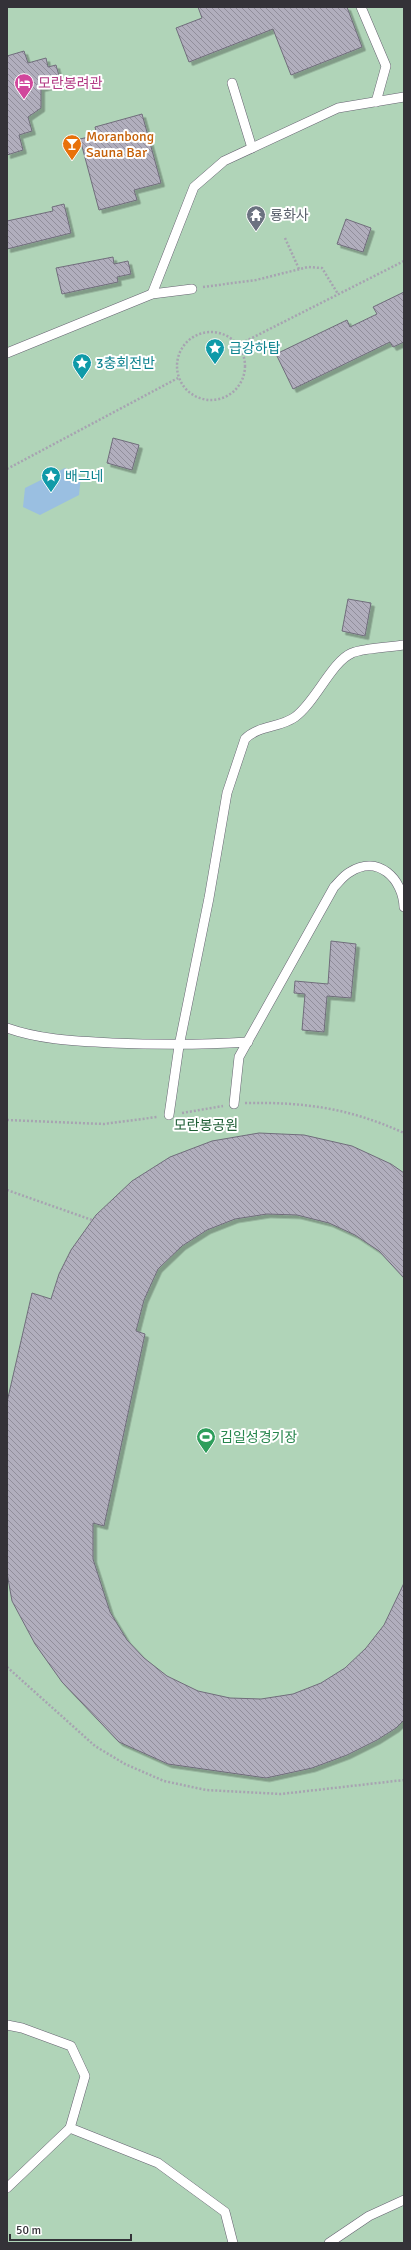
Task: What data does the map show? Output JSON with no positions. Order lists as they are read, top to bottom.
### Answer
{
  "parks": ["모란봉공원"],
  "places": {
    "hotel": ["모란봉려관"],
    "bar": ["Moranbong Sauna Bar"],
    "temple": ["룡화사"],
    "place": ["급강하탑", "3충회전반", "배그네"],
    "sports": ["김일성경기장"]
  },
  "scale_bar": "50 m"
}
